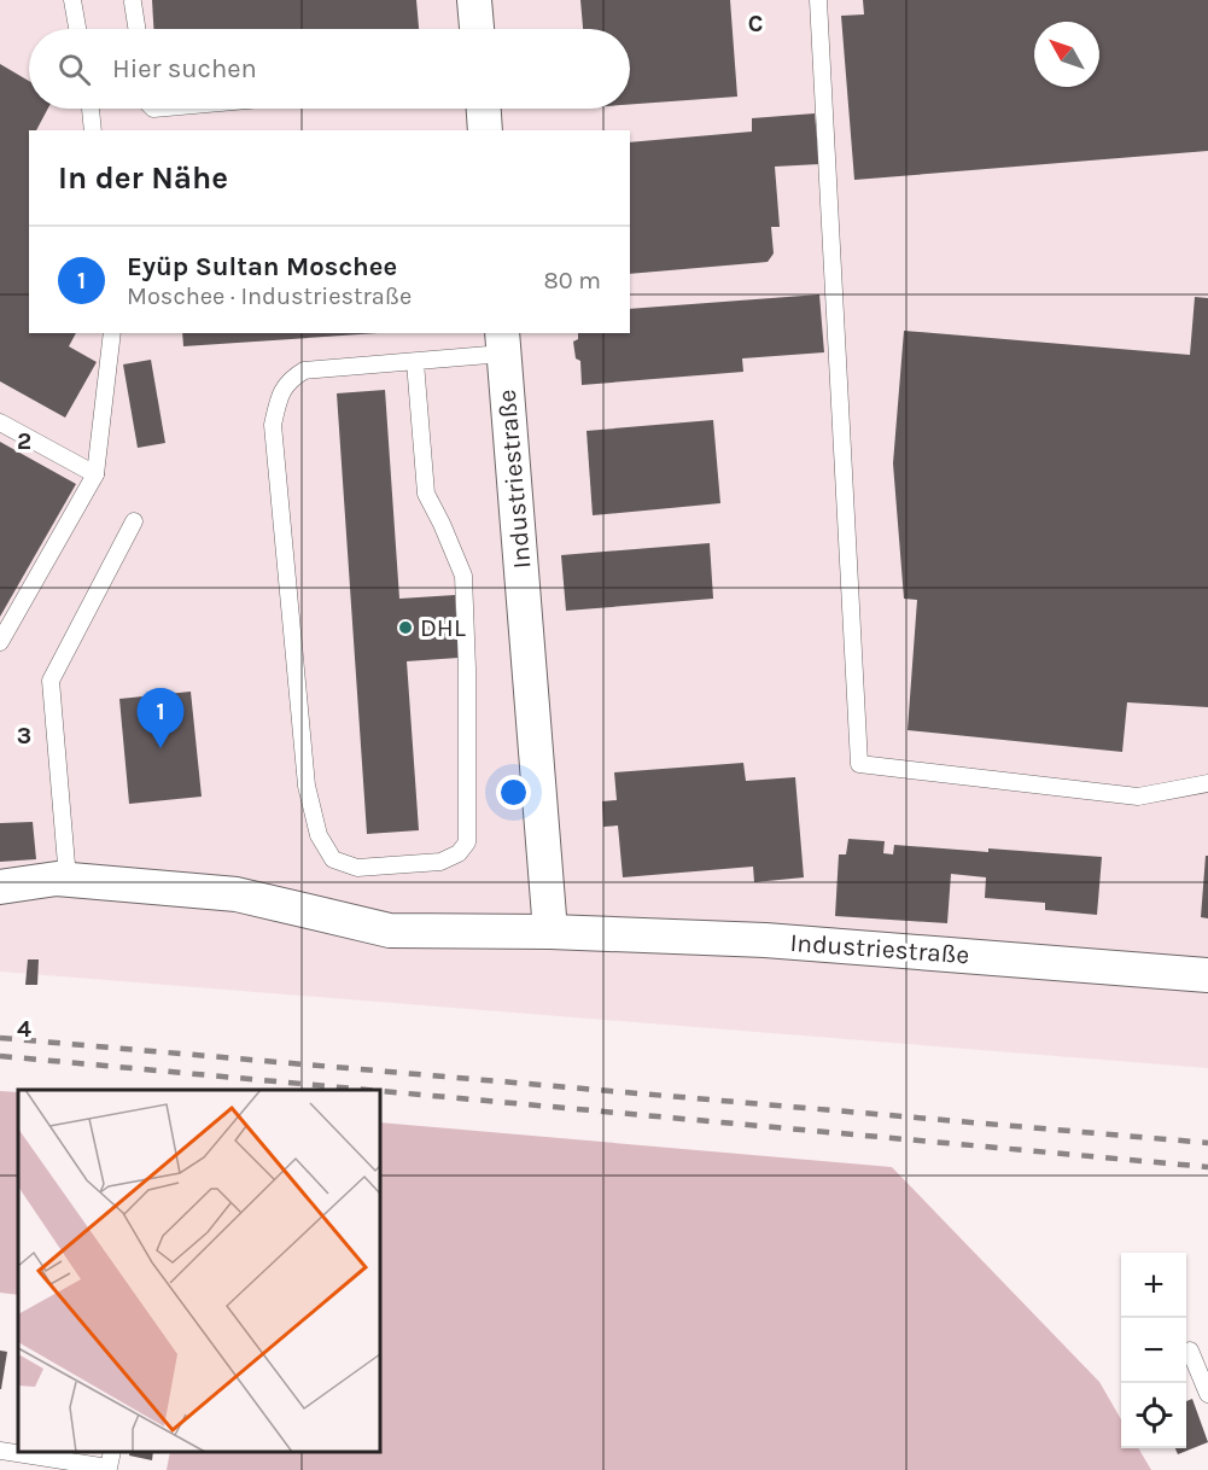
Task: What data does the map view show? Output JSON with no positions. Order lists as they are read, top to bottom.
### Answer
{
  "streets": {
    "street": ["Industriestraße"]
  },
  "places": ["DHL"],
  "north": "top left",
  "page": {
    "search": "Hier suchen",
    "heading": "In der Nähe",
    "list": [
      {
        "mark": "1",
        "name": "Eyüp Sultan Moschee",
        "note": "Moschee · Industriestraße",
        "value": "80 m"
      }
    ],
    "pins": "1",
    "map_buttons": ["+", "−"]
  },
  "grid": {
    "columns": ["C"],
    "rows": ["2", "3", "4"]
  }
}
